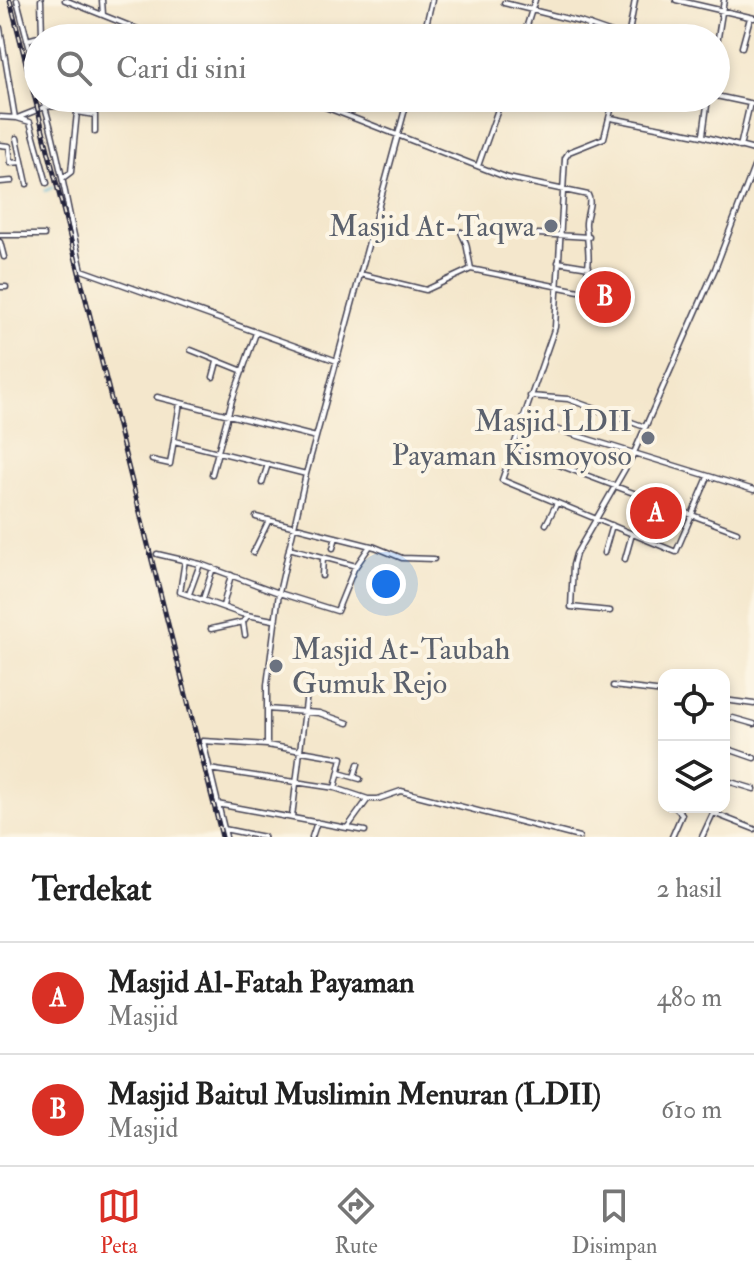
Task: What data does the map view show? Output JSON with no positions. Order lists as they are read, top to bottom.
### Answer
{
  "places": ["Masjid At-Taqwa", "Masjid LDII Payaman Kismoyoso", "Masjid At-Taubah Gumuk Rejo"],
  "page": {
    "search": "Cari di sini",
    "pins": ["B", "A"],
    "heading": ["Terdekat", "2 hasil"],
    "list": [
      {
        "mark": "A",
        "name": "Masjid Al-Fatah Payaman",
        "note": "Masjid",
        "value": "480 m"
      },
      {
        "mark": "B",
        "name": "Masjid Baitul Muslimin Menuran (LDII)",
        "note": "Masjid",
        "value": "610 m"
      }
    ],
    "nav": ["Peta", "Rute", "Disimpan"]
  }
}
